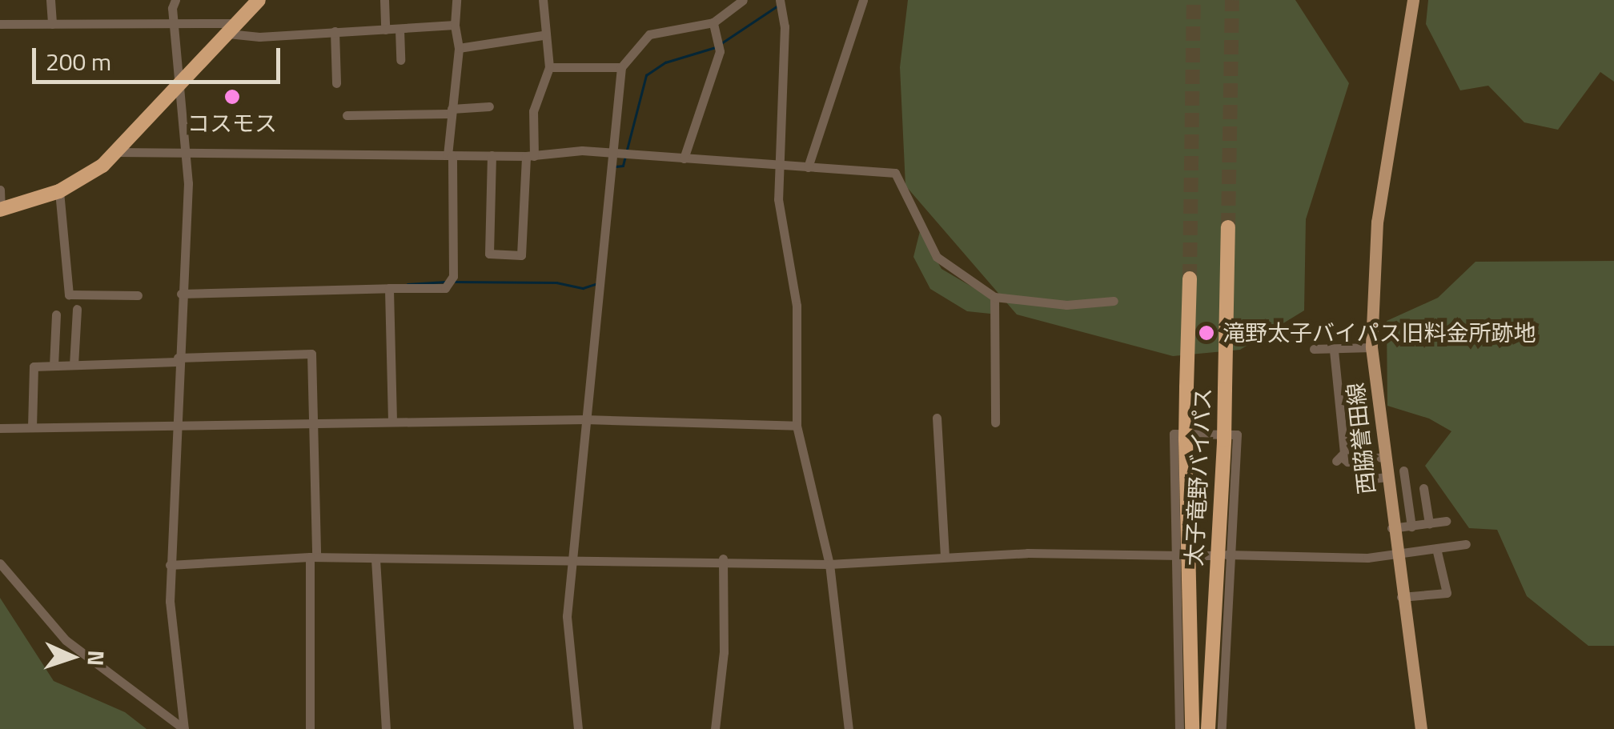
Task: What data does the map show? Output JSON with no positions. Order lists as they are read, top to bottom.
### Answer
{
  "streets": {
    "highway": ["太子竜野バイパス"],
    "main road": ["西脇誉田線"]
  },
  "places": ["コスモス", "滝野太子バイパス旧料金所跡地"],
  "scale_bar": "200 m",
  "north": "right"
}
